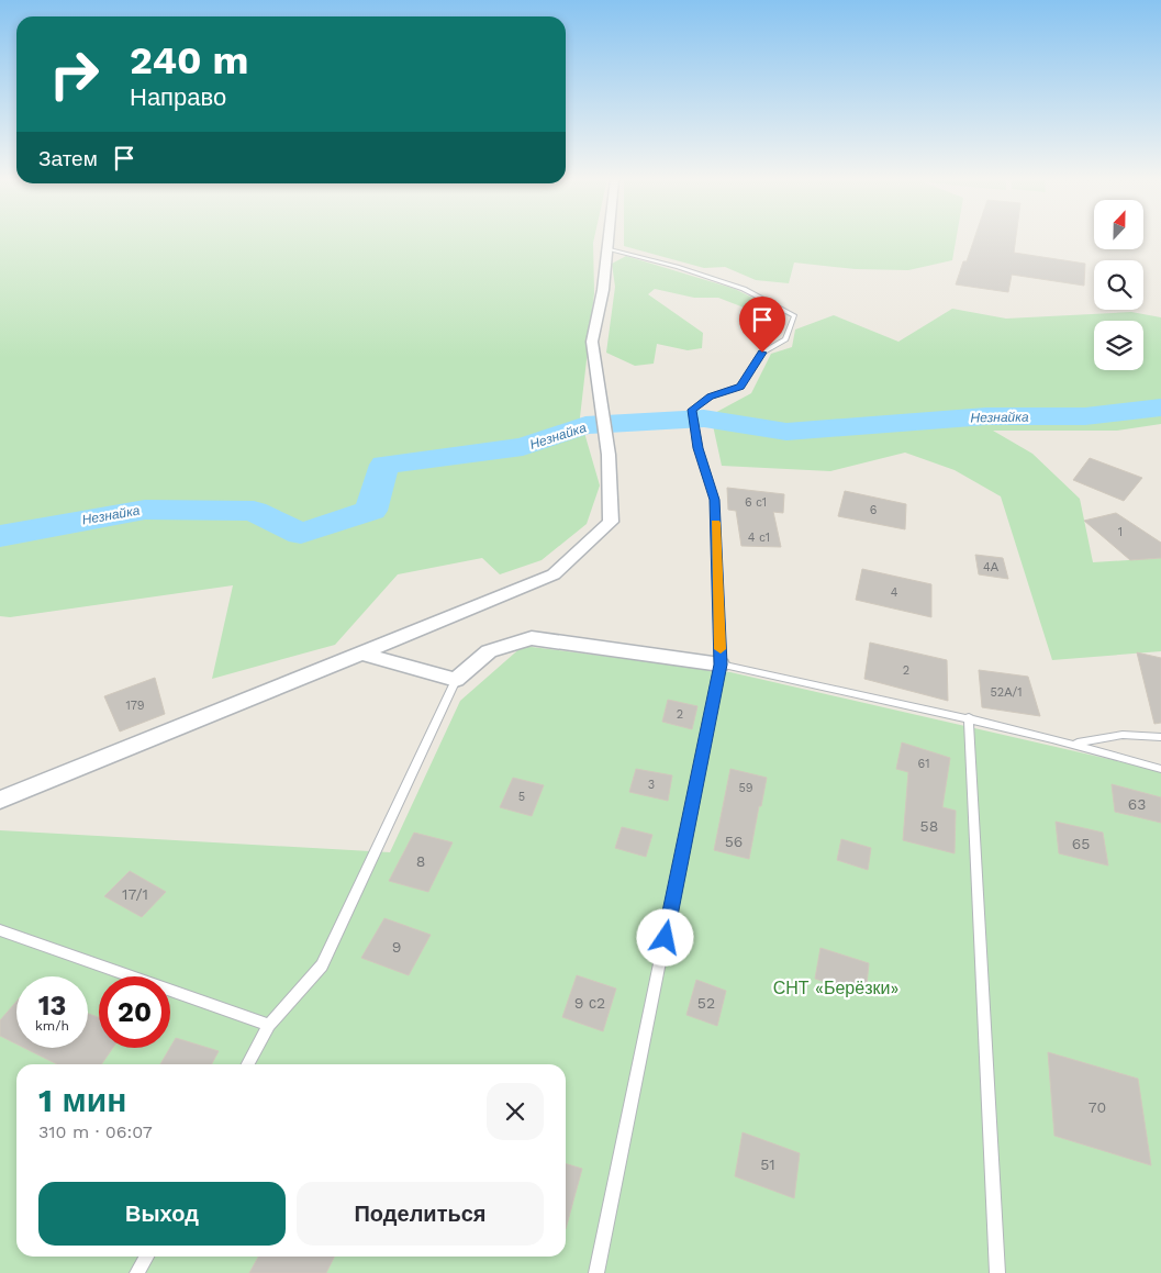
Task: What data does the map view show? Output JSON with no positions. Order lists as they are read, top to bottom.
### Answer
{
  "water": ["Незнайка"],
  "parks": ["СНТ «Берёзки»"],
  "house_numbers": [
    "6 с1",
    "6",
    "1",
    "4 с1",
    "4А",
    "4",
    "2",
    "52А/1",
    "179",
    "2",
    "61",
    "3",
    "59",
    "5",
    "63",
    "58",
    "56",
    "65",
    "8",
    "17/1",
    "9",
    "9 с2",
    "52",
    "70",
    "51"
  ],
  "north": "top",
  "page": {
    "turn": ["240 m", "Направо"],
    "then": "Затем",
    "speed": "13 km/h",
    "limit": "20",
    "heading": ["1 мин", "310 m · 06:07"],
    "buttons": ["Выход", "Поделиться"]
  }
}
